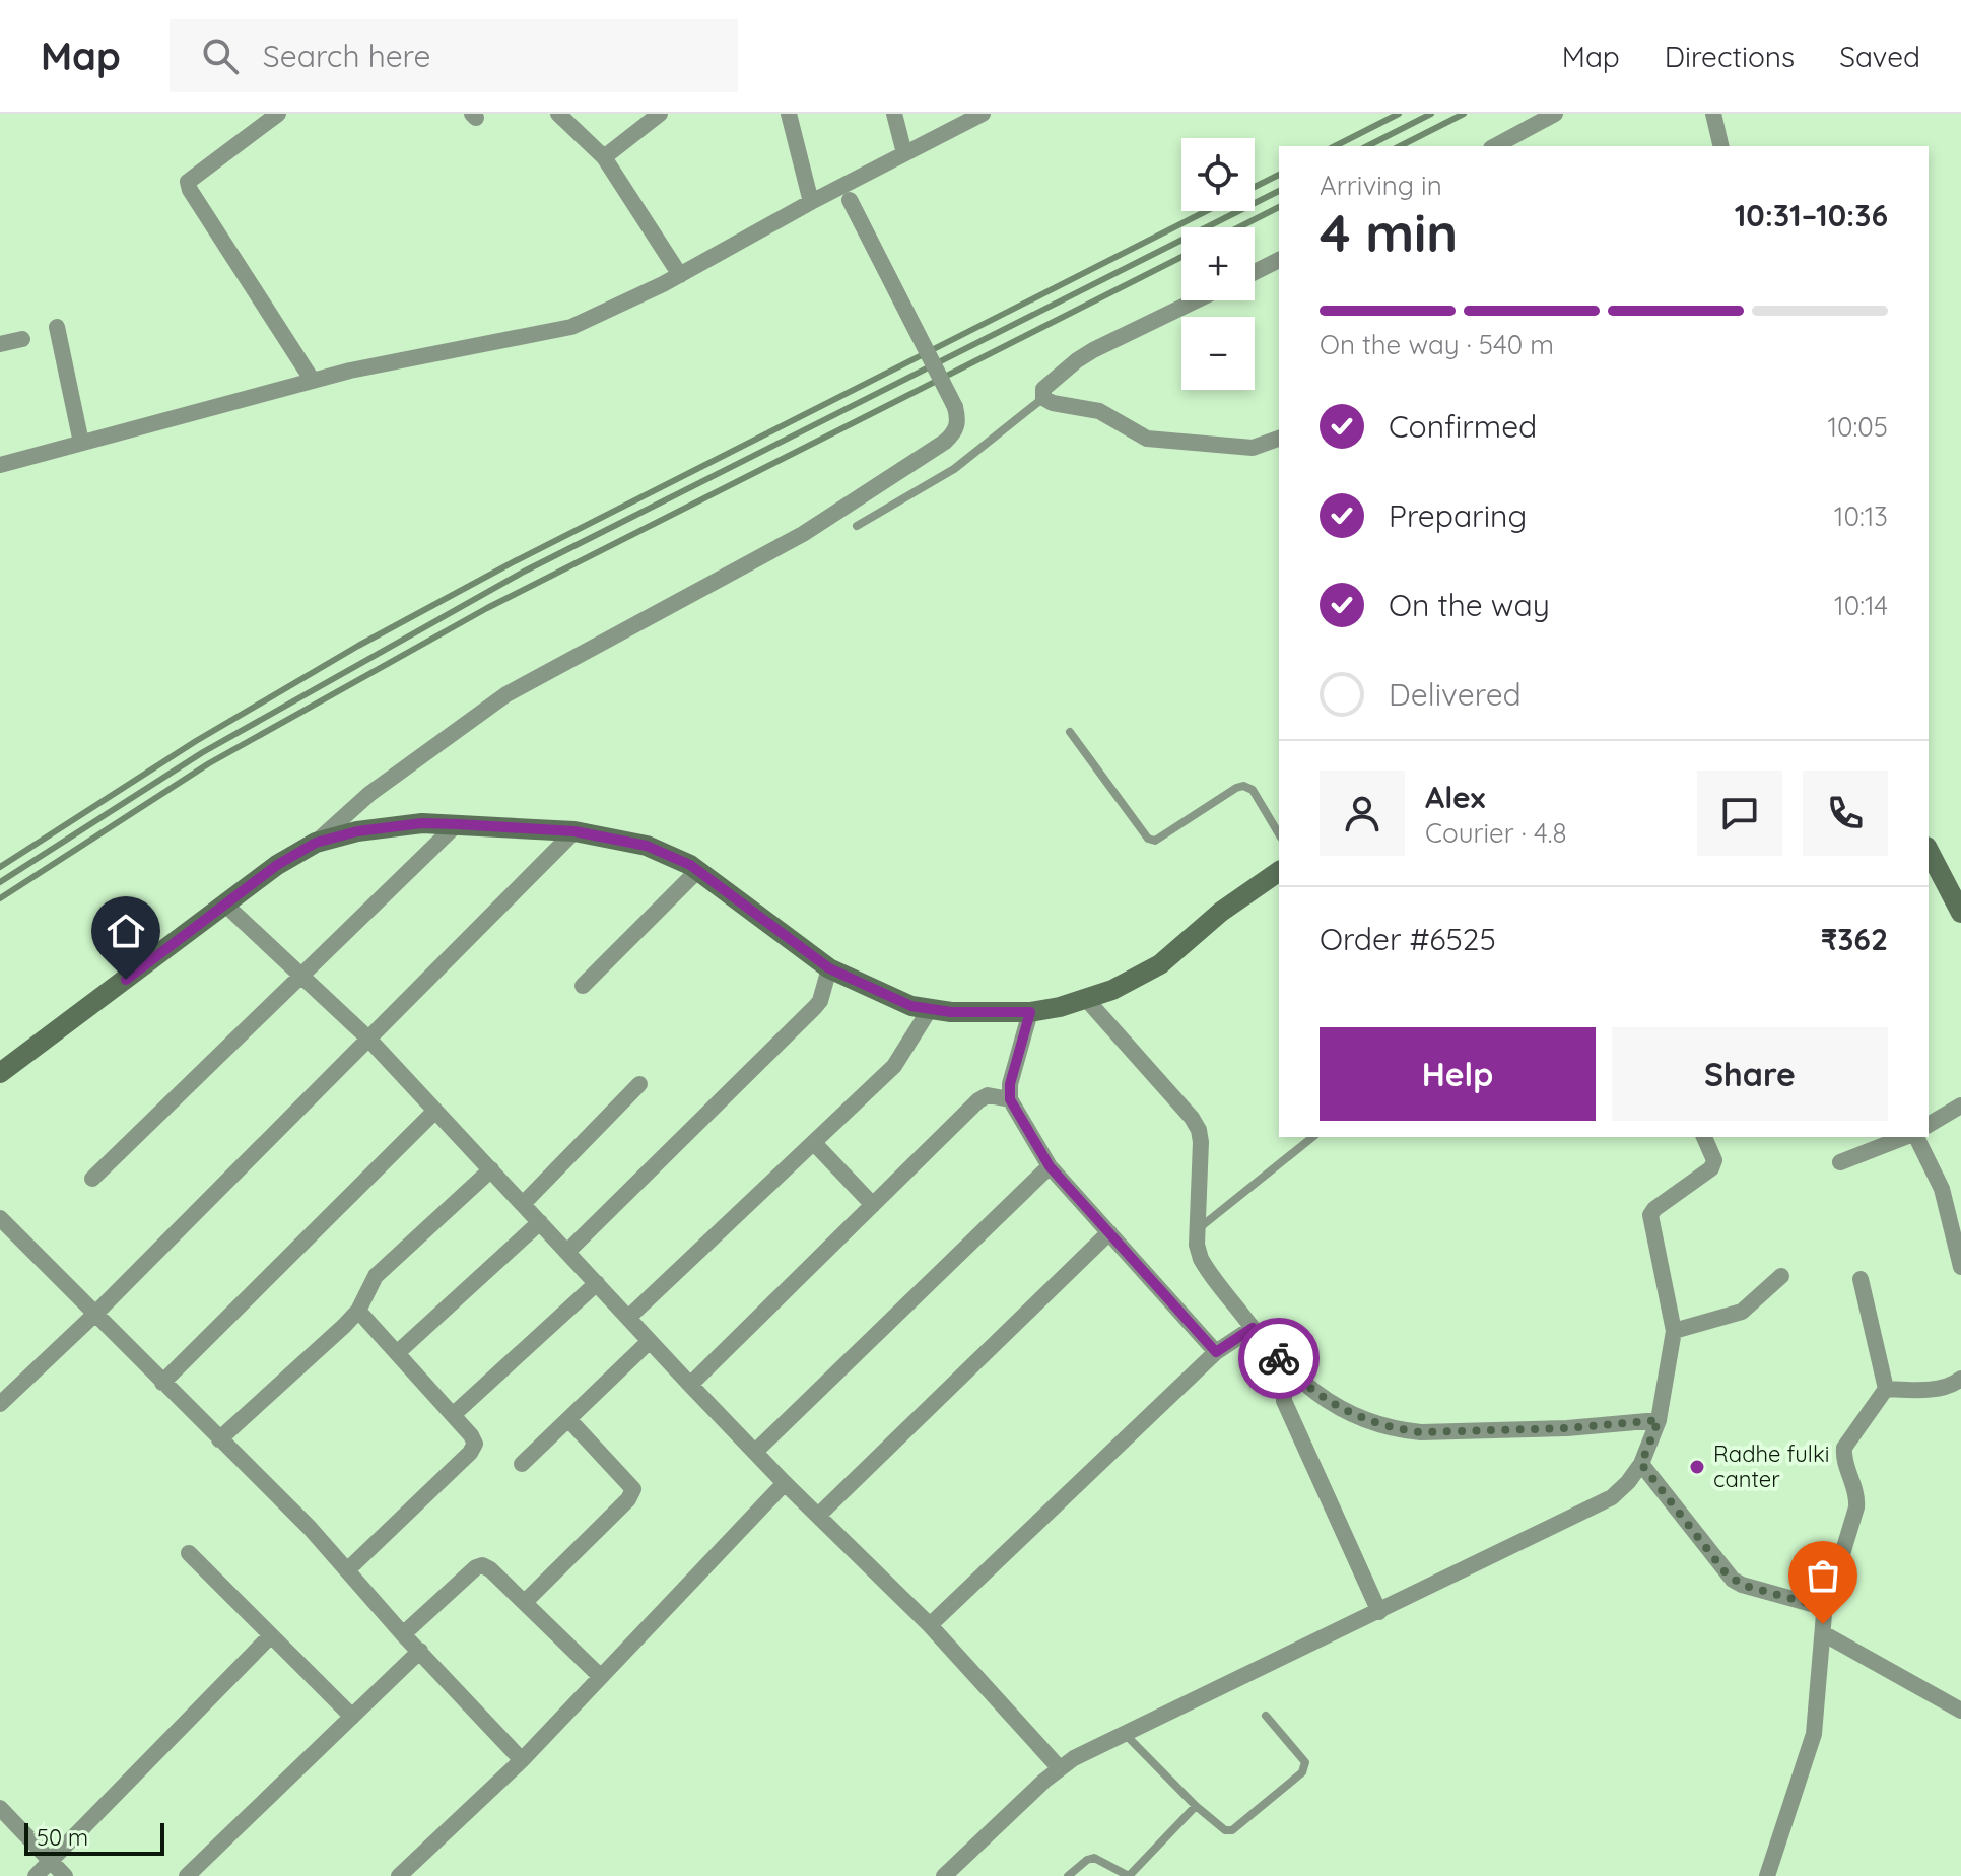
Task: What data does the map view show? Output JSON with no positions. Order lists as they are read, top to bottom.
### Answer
{
  "places": ["Radhe fulki canter"],
  "scale_bar": "50 m",
  "page": {
    "header": "Map",
    "search": "Search here",
    "nav": ["Map", "Directions", "Saved"],
    "map_buttons": ["+", "−"],
    "heading": ["4 min", "Arriving in", "10:31–10:36"],
    "panel": [
      "Alex",
      "Courier · 4.8",
      "Order #6525",
      "₹362"
    ],
    "bar": "On the way · 540 m",
    "list": [
      ["Confirmed", "10:05"],
      ["Preparing", "10:13"],
      ["On the way", "10:14"],
      "Delivered"
    ],
    "buttons": ["Help", "Share"],
    "scale": "50 m"
  }
}
